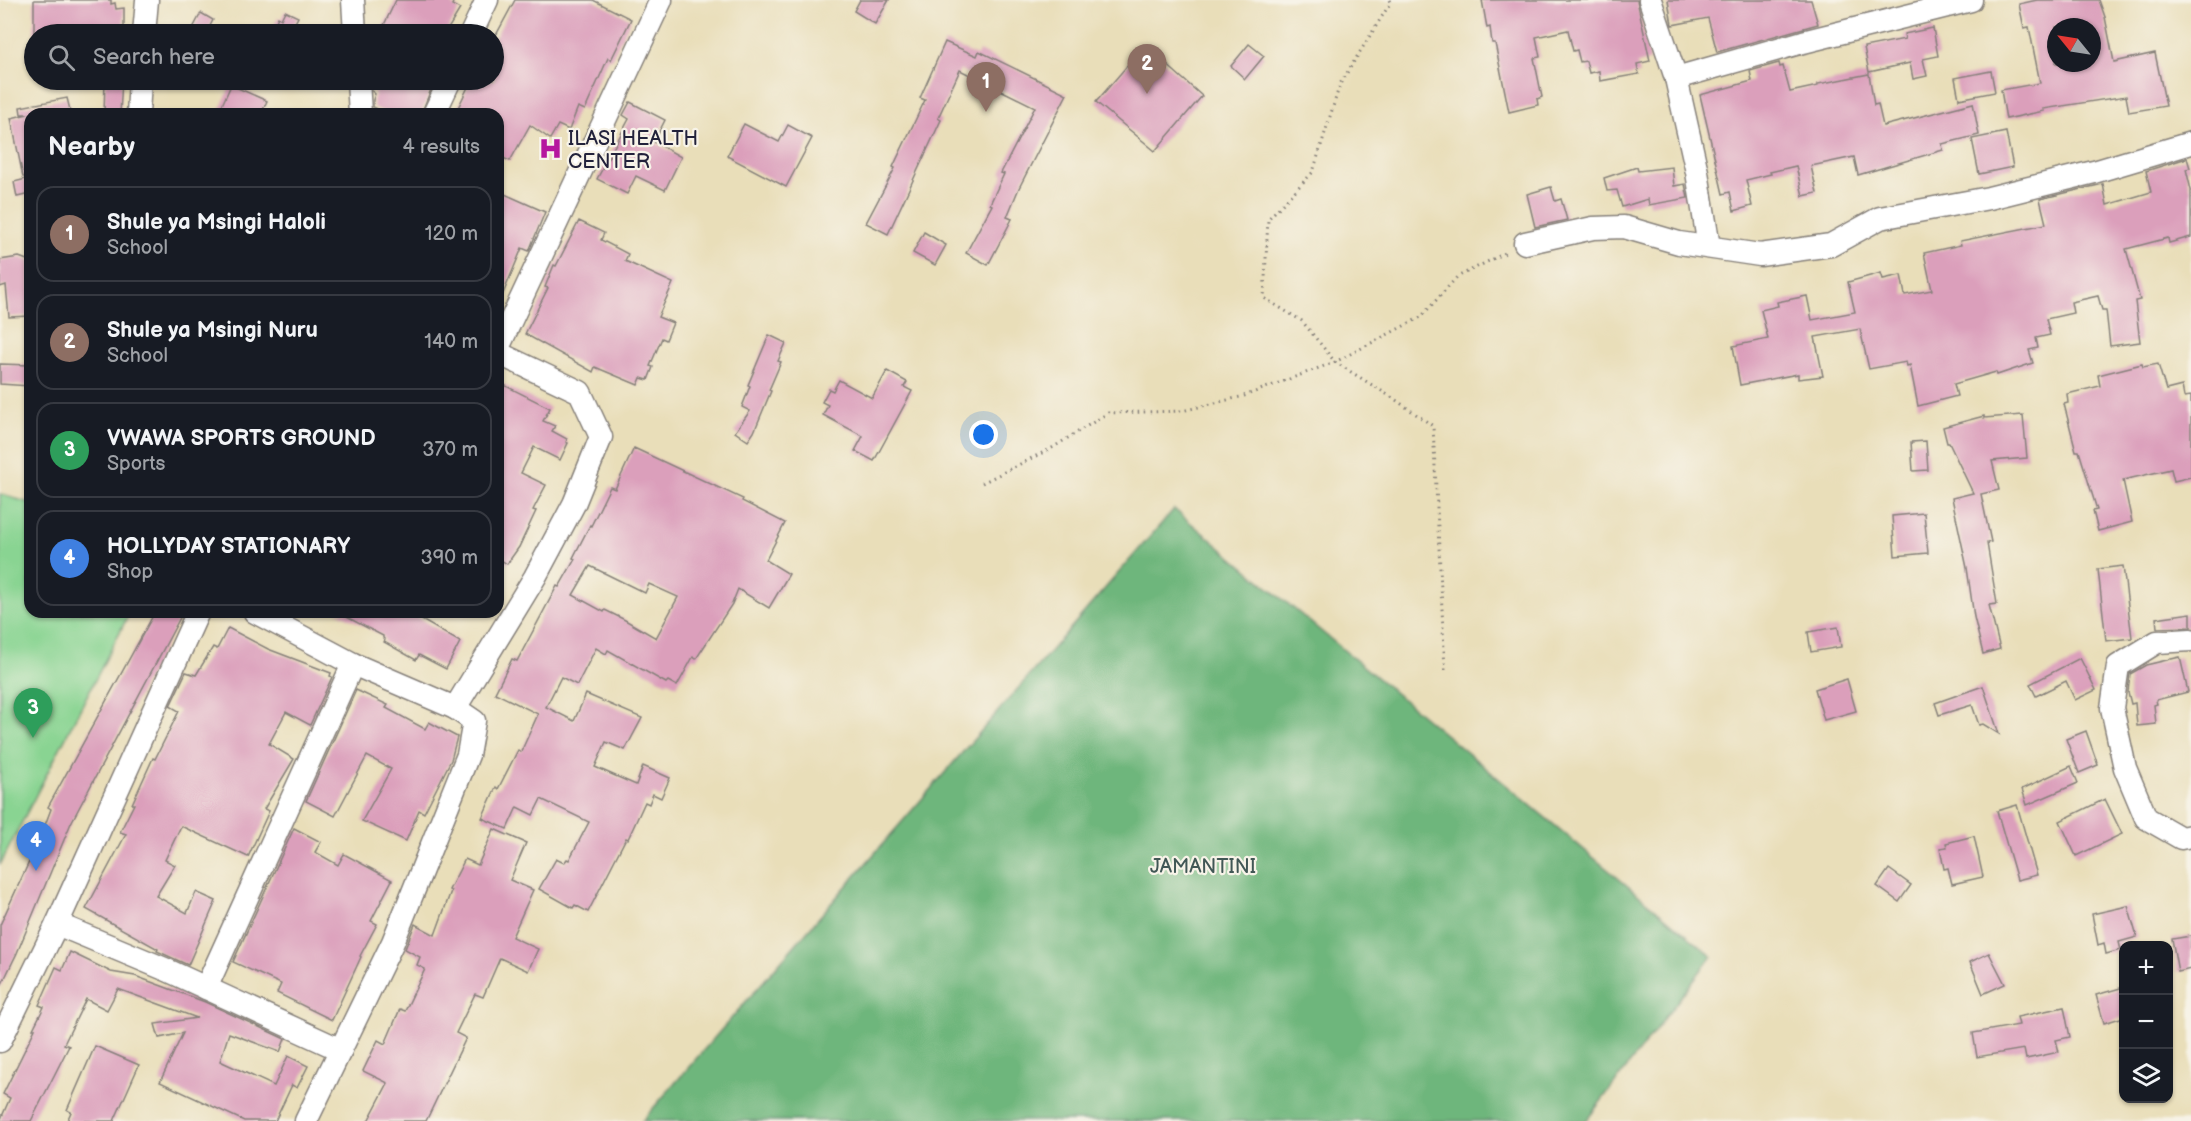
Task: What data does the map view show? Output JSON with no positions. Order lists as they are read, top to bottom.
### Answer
{
  "parks": ["JAMANTINI"],
  "places": {
    "hospital": ["ILASI HEALTH CENTER"]
  },
  "north": "top left",
  "page": {
    "search": "Search here",
    "pins": [
      "2",
      "1",
      "3",
      "4"
    ],
    "heading": ["Nearby", "4 results"],
    "list": [
      {
        "mark": "1",
        "name": "Shule ya Msingi Haloli",
        "note": "School",
        "value": "120 m"
      },
      {
        "mark": "2",
        "name": "Shule ya Msingi Nuru",
        "note": "School",
        "value": "140 m"
      },
      {
        "mark": "3",
        "name": "VWAWA SPORTS GROUND",
        "note": "Sports",
        "value": "370 m"
      },
      {
        "mark": "4",
        "name": "HOLLYDAY STATIONARY",
        "note": "Shop",
        "value": "390 m"
      }
    ],
    "map_buttons": ["+", "−"]
  }
}
